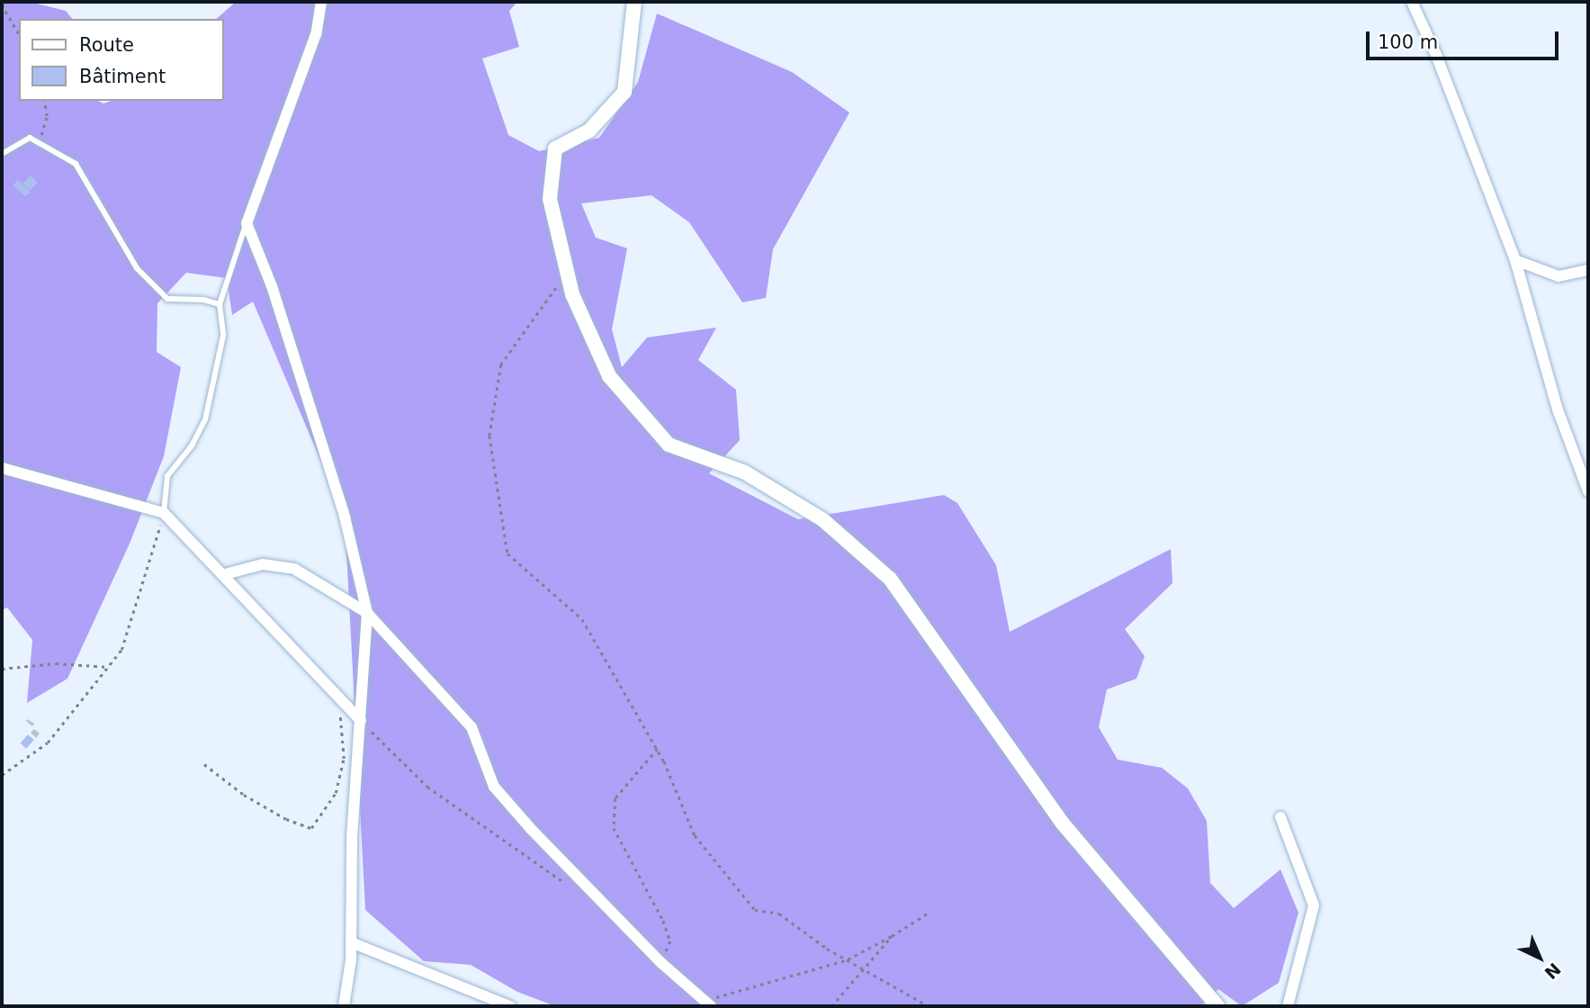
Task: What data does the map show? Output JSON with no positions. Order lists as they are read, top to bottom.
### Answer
{
  "legend": ["Route", "Bâtiment"],
  "scale_bar": "100 m",
  "north": "bottom right"
}
